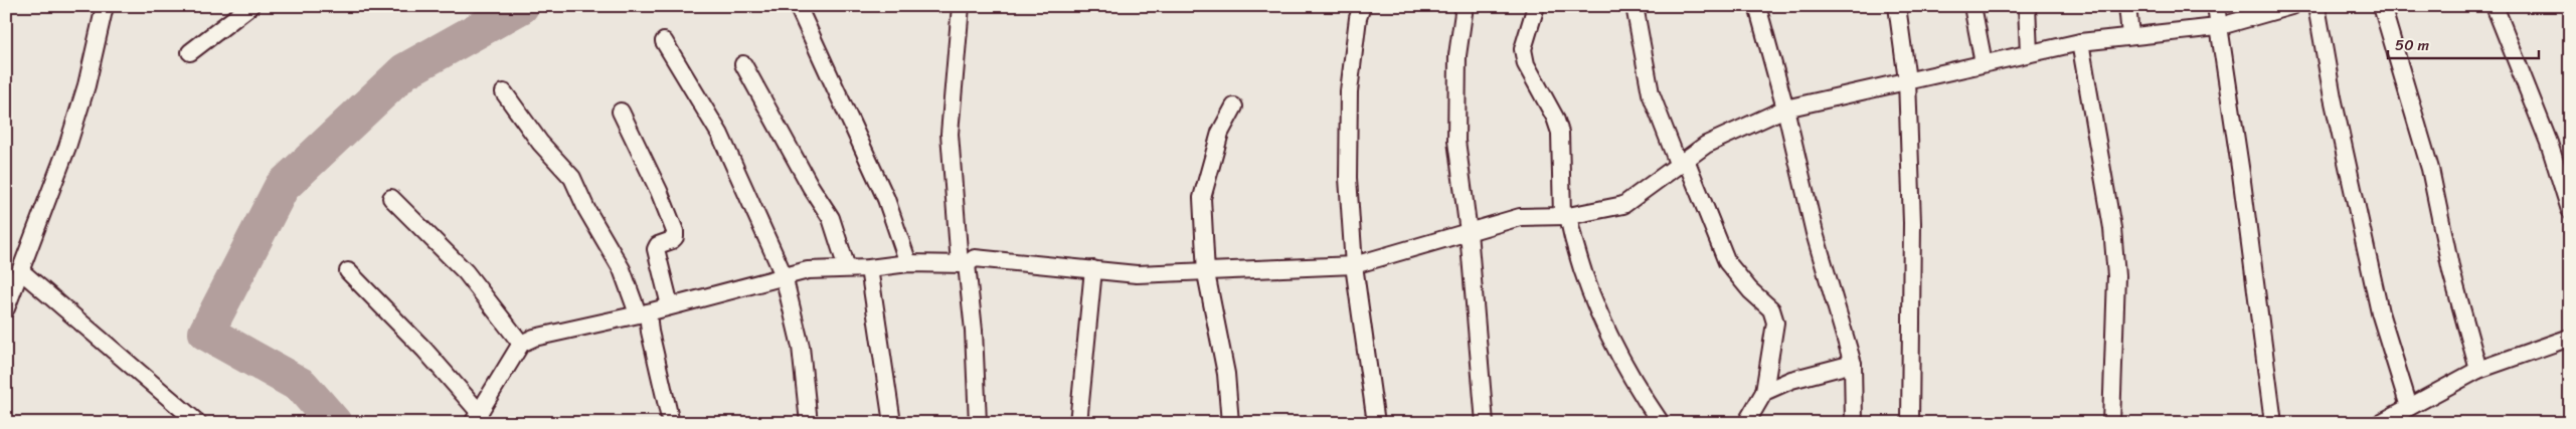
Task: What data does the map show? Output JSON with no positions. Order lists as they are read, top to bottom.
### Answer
{
  "scale_bar": "50 m"
}
